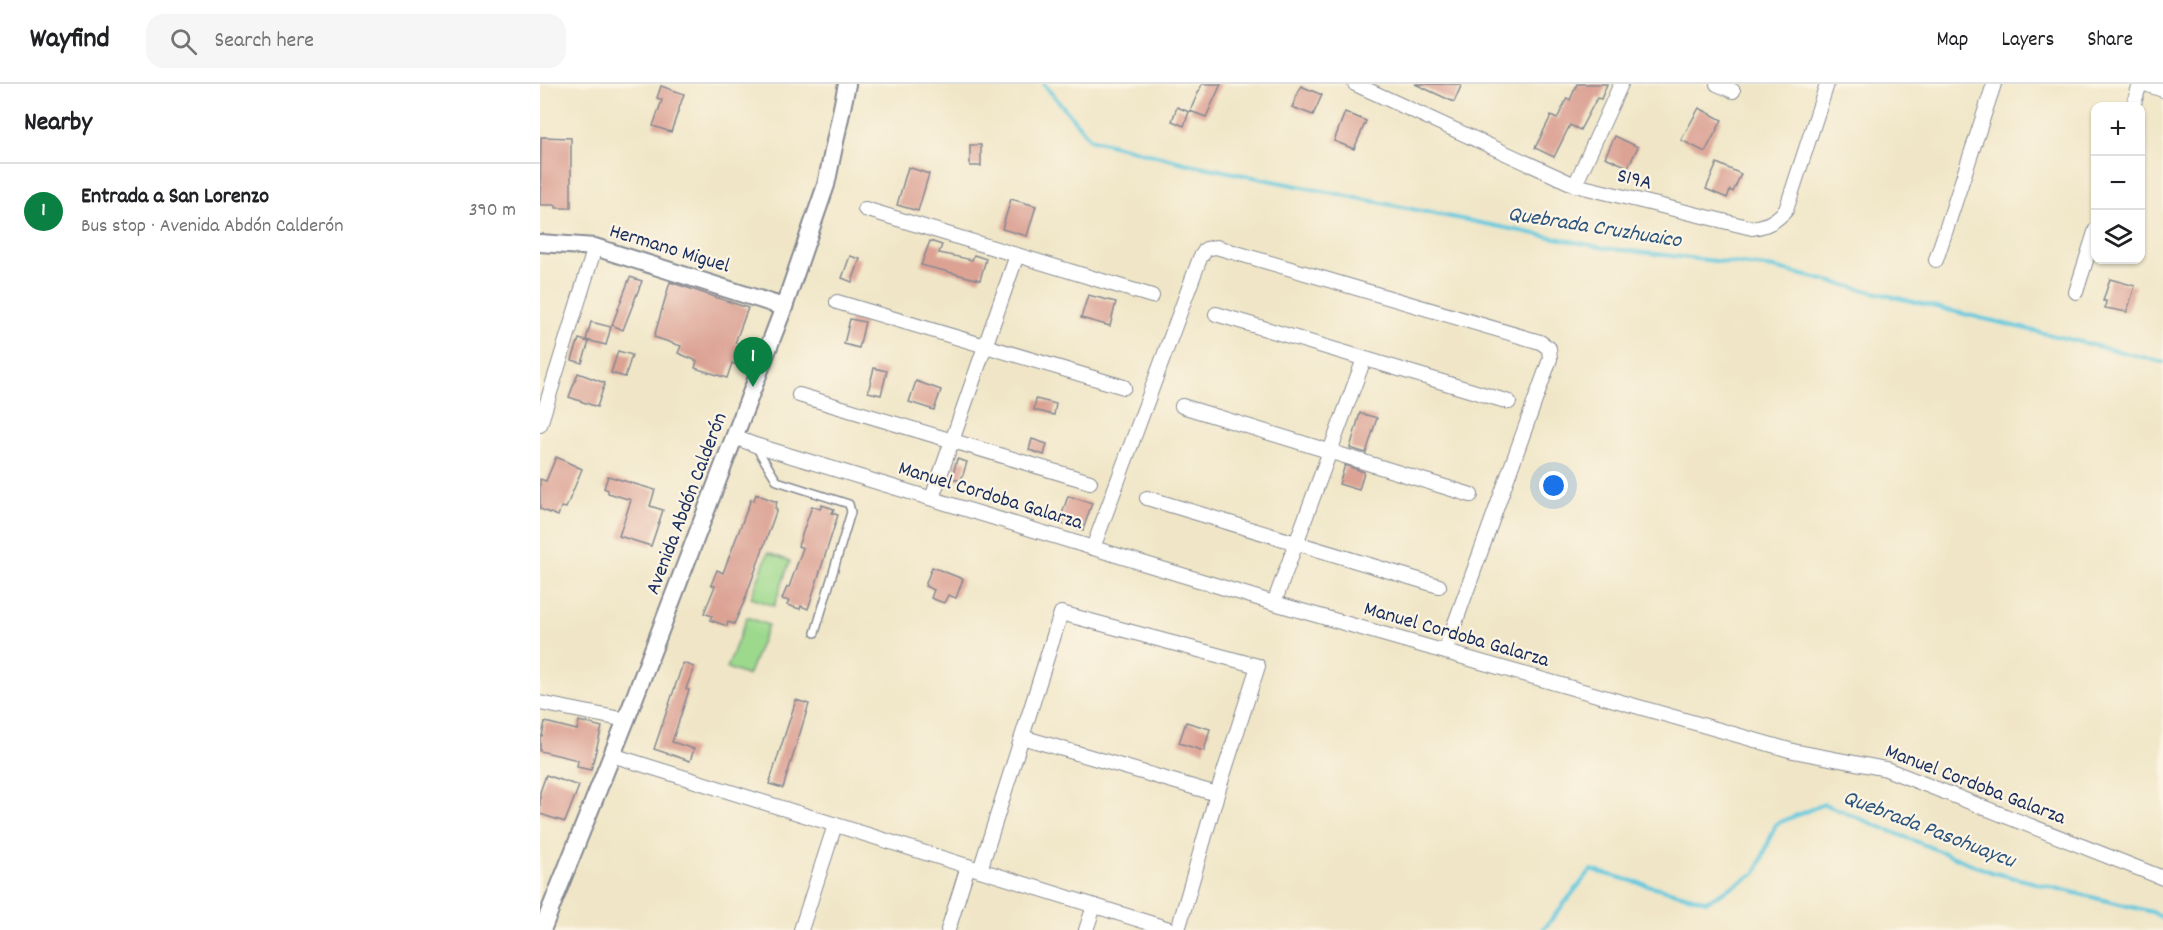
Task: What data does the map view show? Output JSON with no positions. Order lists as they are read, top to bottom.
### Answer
{
  "streets": {
    "street": [
      "S19A",
      "Hermano Miguel",
      "Manuel Cordoba Galarza",
      "Avenida Abdón Calderón"
    ]
  },
  "crossings": [
    ["Hermano Miguel", "Avenida Abdón Calderón"],
    ["Manuel Cordoba Galarza", "Avenida Abdón Calderón"]
  ],
  "water": ["Quebrada Cruzhuaico", "Quebrada Pasohuaycu"],
  "page": {
    "header": "Wayfind",
    "search": "Search here",
    "nav": ["Map", "Layers", "Share"],
    "heading": "Nearby",
    "map_buttons": ["+", "−"],
    "list": [
      {
        "mark": "1",
        "name": "Entrada a San Lorenzo",
        "note": "Bus stop · Avenida Abdón Calderón",
        "value": "390 m"
      }
    ],
    "pins": "1"
  }
}
